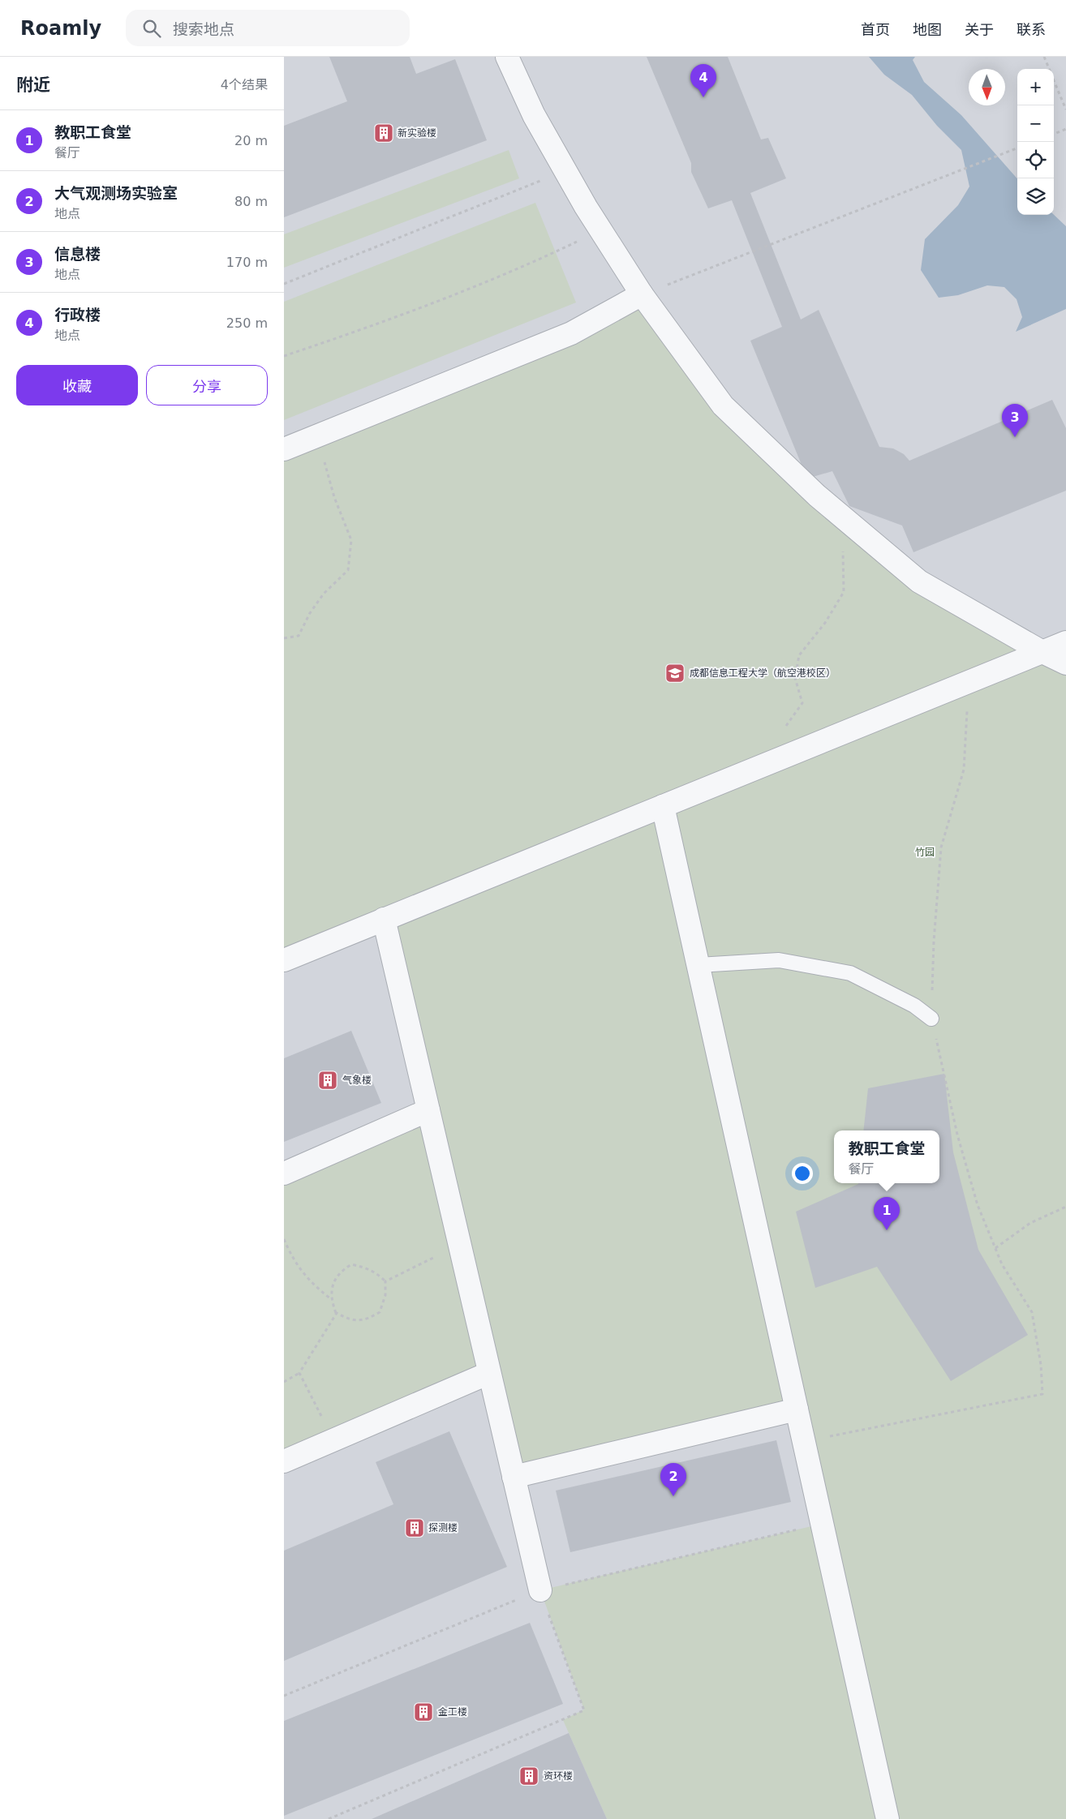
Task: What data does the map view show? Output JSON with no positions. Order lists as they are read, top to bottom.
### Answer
{
  "parks": ["竹园"],
  "places": {
    "building": [
      "新实验楼",
      "气象楼",
      "探测楼",
      "金工楼",
      "资环楼"
    ],
    "school or university": ["成都信息工程大学（航空港校区）"]
  },
  "north": "bottom",
  "page": {
    "header": "Roamly",
    "search": "搜索地点",
    "nav": [
      "首页",
      "地图",
      "关于",
      "联系"
    ],
    "heading": ["附近", "4个结果"],
    "pins": [
      "4",
      "3",
      "1",
      "2"
    ],
    "map_buttons": ["+", "−"],
    "list": [
      {
        "mark": "1",
        "name": "教职工食堂",
        "note": "餐厅",
        "value": "20 m"
      },
      {
        "mark": "2",
        "name": "大气观测场实验室",
        "note": "地点",
        "value": "80 m"
      },
      {
        "mark": "3",
        "name": "信息楼",
        "note": "地点",
        "value": "170 m"
      },
      {
        "mark": "4",
        "name": "行政楼",
        "note": "地点",
        "value": "250 m"
      }
    ],
    "buttons": ["收藏", "分享"],
    "popup": ["教职工食堂", "餐厅"]
  }
}
